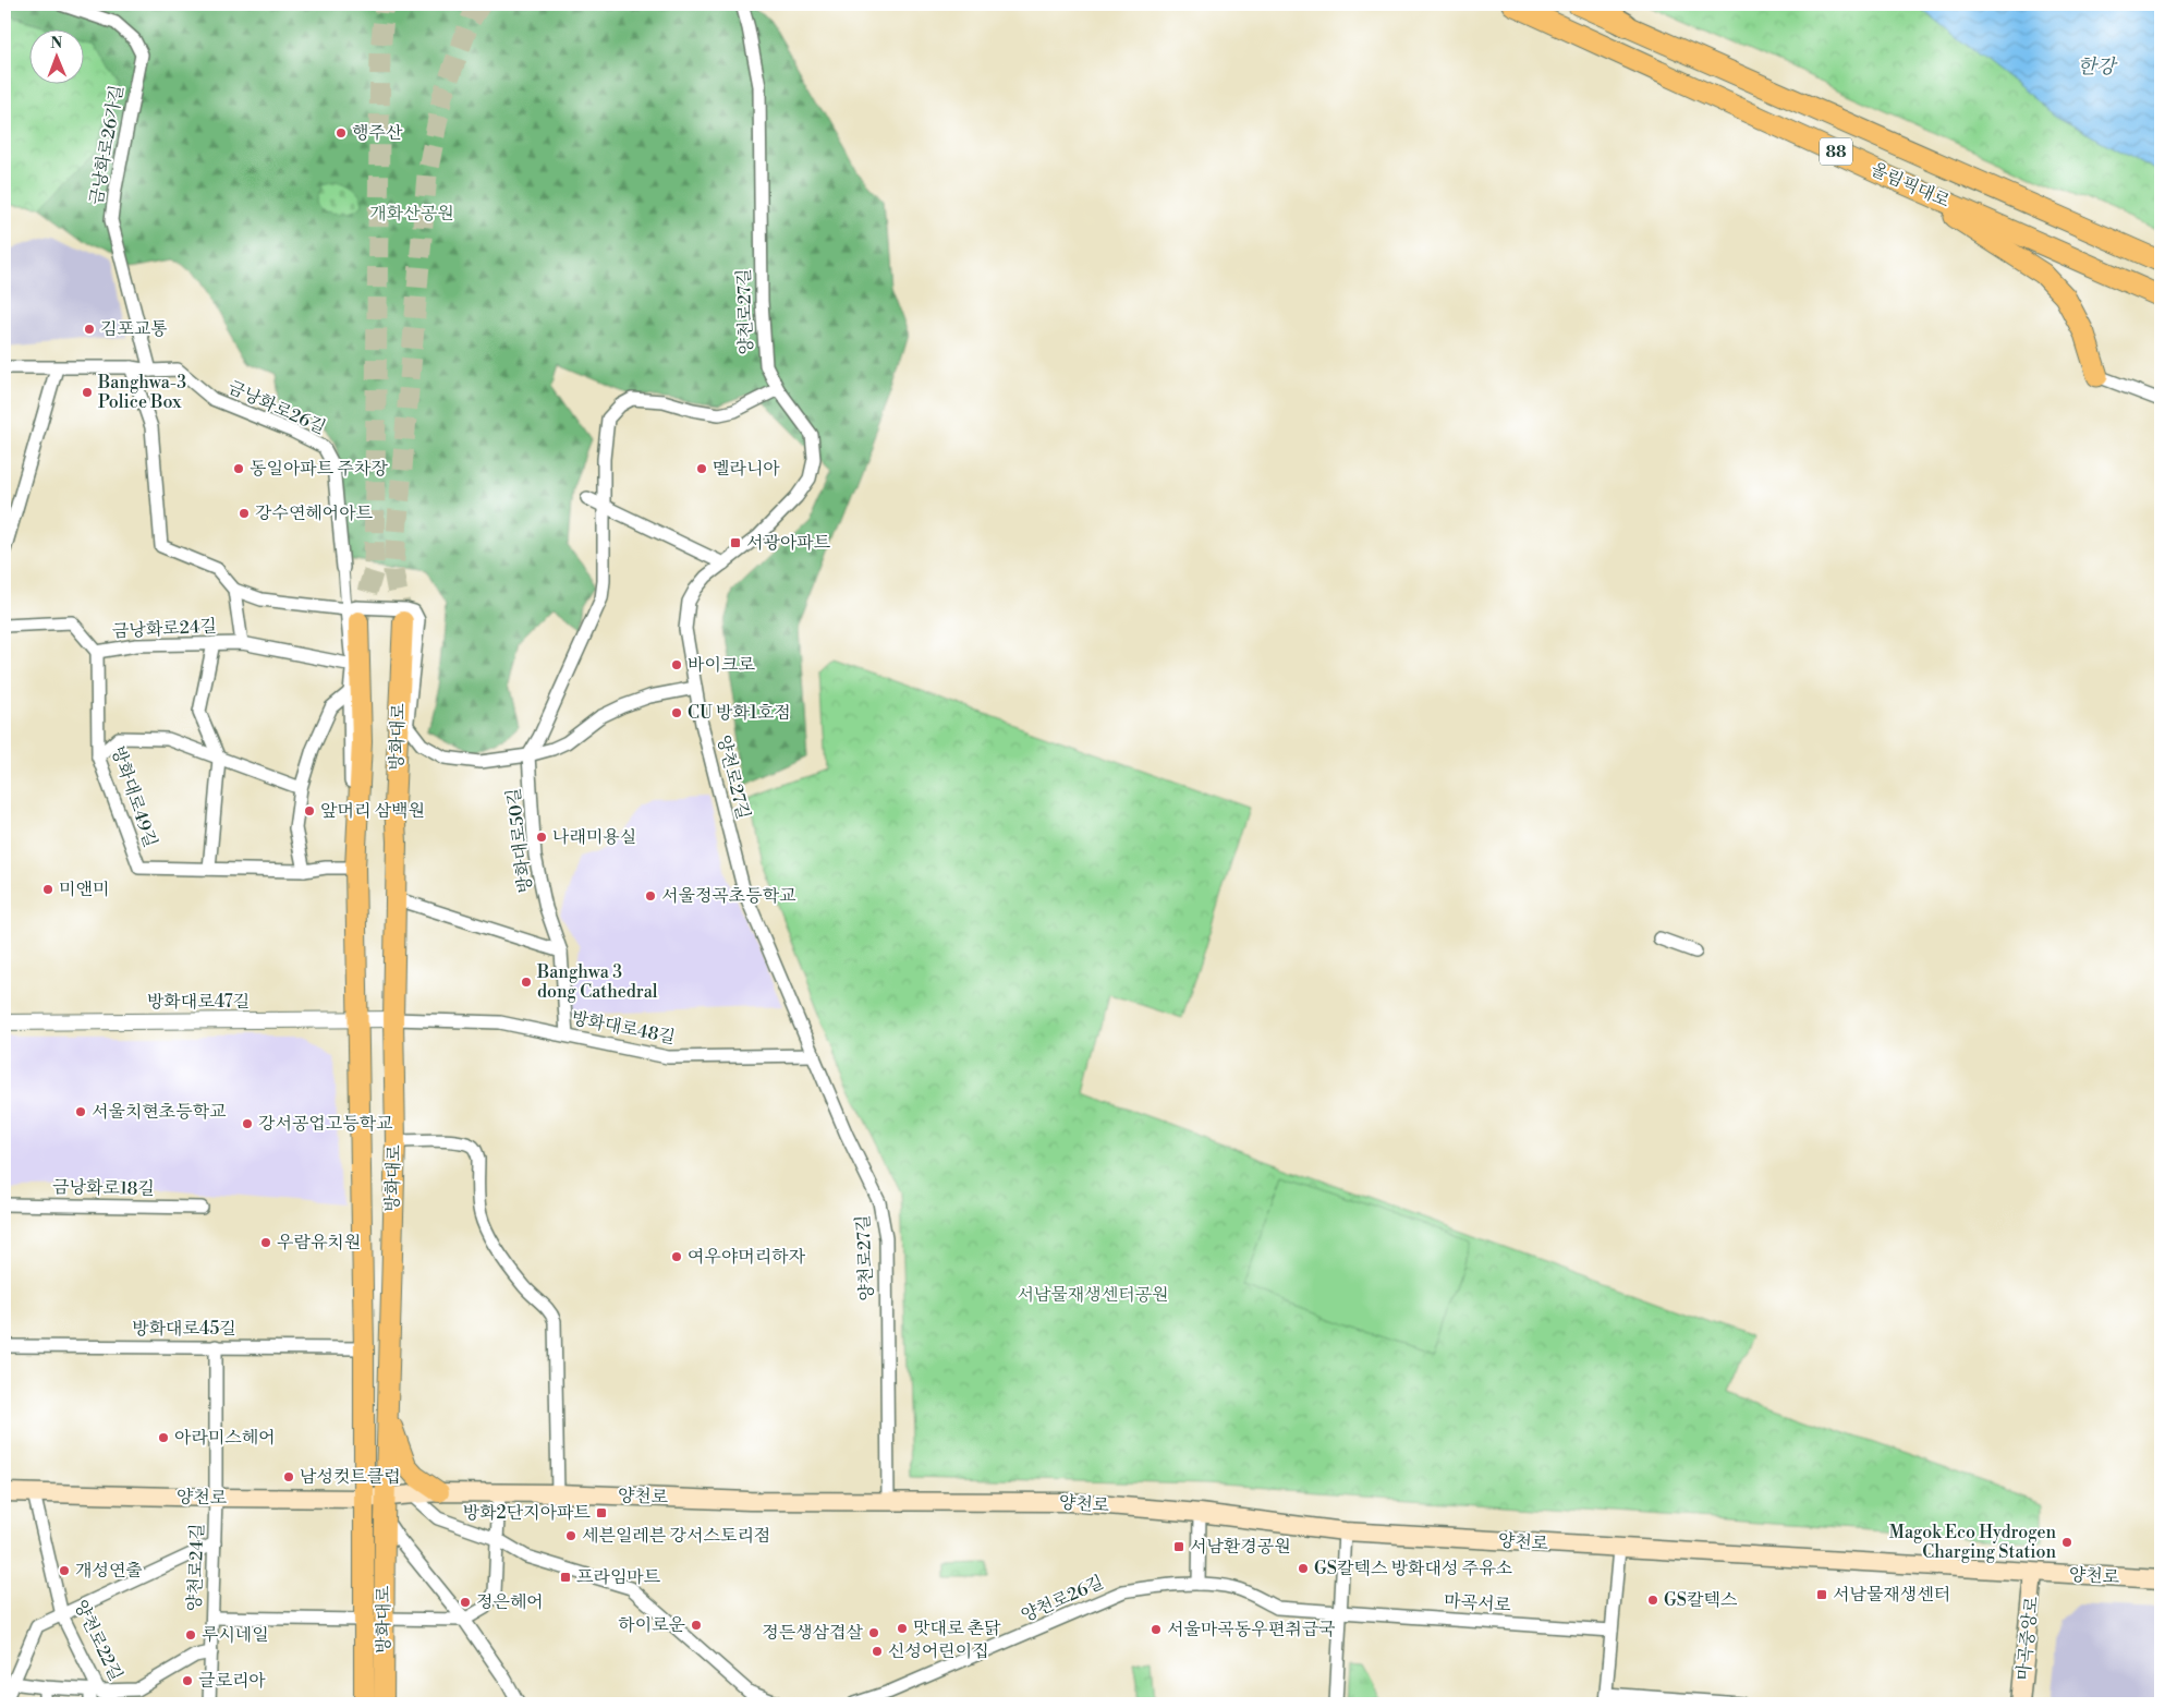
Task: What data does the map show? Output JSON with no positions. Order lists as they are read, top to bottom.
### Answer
{
  "streets": {
    "highway": ["88", "올림픽대로"],
    "main road": ["방화대로", "양천로", "마곡중앙로"],
    "street": [
      "금낭화로26가길",
      "양천로27길",
      "금낭화로26길",
      "금낭화로24길",
      "방화대로49길",
      "방화대로50길",
      "방화대로47길",
      "방화대로48길",
      "금낭화로18길",
      "방화대로45길",
      "양천로24길",
      "양천로26길",
      "마곡서로",
      "양천로22길"
    ]
  },
  "crossings": [
    ["금낭화로26가길", "금낭화로26길"],
    ["양천로27길", "방화대로48길"],
    ["양천로27길", "양천로"],
    ["금낭화로24길", "방화대로49길"],
    ["방화대로", "방화대로49길"],
    ["방화대로", "방화대로47길"],
    ["방화대로", "방화대로48길"],
    ["방화대로", "방화대로45길"],
    ["방화대로", "양천로"],
    ["방화대로50길", "방화대로48길"],
    ["방화대로47길", "방화대로48길"],
    ["방화대로45길", "양천로24길"],
    ["양천로", "양천로24길"],
    ["양천로", "마곡중앙로"],
    ["양천로", "양천로22길"],
    ["양천로26길", "마곡서로"]
  ],
  "water": ["한강"],
  "parks": ["개화산공원", "서남물재생센터공원"],
  "places": {
    "other": [
      "행주산",
      "김포교통",
      "Banghwa-3 Police Box",
      "동일아파트 주차장",
      "멜라니아",
      "강수연헤어아트",
      "바이크로",
      "CU 방화1호점",
      "앞머리 삼백원",
      "나래미용실",
      "미앤미",
      "서울정곡초등학교",
      "Banghwa 3 dong Cathedral",
      "서울치현초등학교",
      "강서공업고등학교",
      "우람유치원",
      "여우야머리하자",
      "아라미스헤어",
      "남성컷트클럽",
      "세븐일레븐 강서스토리점",
      "Magok Eco Hydrogen Charging Station",
      "GS칼텍스 방화대성 주유소",
      "개성연출",
      "GS칼텍스",
      "정은헤어",
      "하이로운",
      "맛대로 촌닭",
      "서울마곡동우편취급국",
      "정든생삼겹살",
      "루시네일",
      "신성어린이집",
      "글로리아"
    ],
    "transit": [
      "서광아파트",
      "방화2단지아파트",
      "서남환경공원",
      "프라임마트",
      "서남물재생센터"
    ]
  },
  "north": "top"
}
